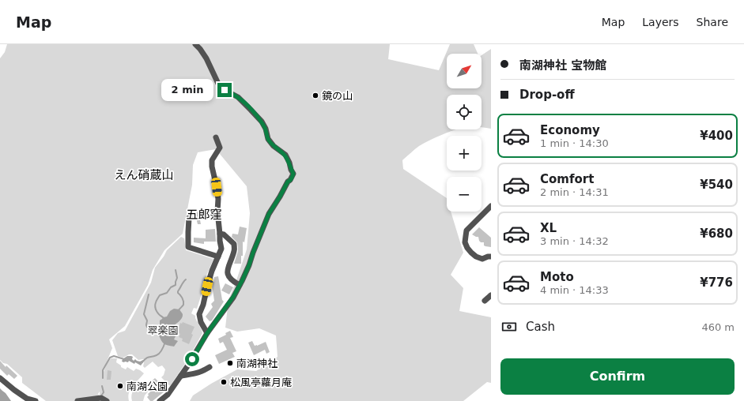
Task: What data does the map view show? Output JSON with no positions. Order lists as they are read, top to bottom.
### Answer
{
  "districts": ["えん硝蔵山", "五郎窪"],
  "parks": ["翠楽園"],
  "places": [
    "鏡の山",
    "南湖神社",
    "松風亭蘿月庵",
    "南湖公園"
  ],
  "north": "top right",
  "page": {
    "header": "Map",
    "nav": ["Map", "Layers", "Share"],
    "banner": ["南湖神社 宝物館", "Drop-off"],
    "map_buttons": ["+", "−"],
    "bubble": "2 min",
    "list": [
      {
        "name": "Economy",
        "note": "1 min · 14:30",
        "value": "¥400"
      },
      {
        "name": "Comfort",
        "note": "2 min · 14:31",
        "value": "¥540"
      },
      {
        "name": "XL",
        "note": "3 min · 14:32",
        "value": "¥680"
      },
      {
        "name": "Moto",
        "note": "4 min · 14:33",
        "value": "¥776"
      }
    ],
    "pay": ["Cash", "460 m"],
    "buttons": "Confirm"
  }
}
